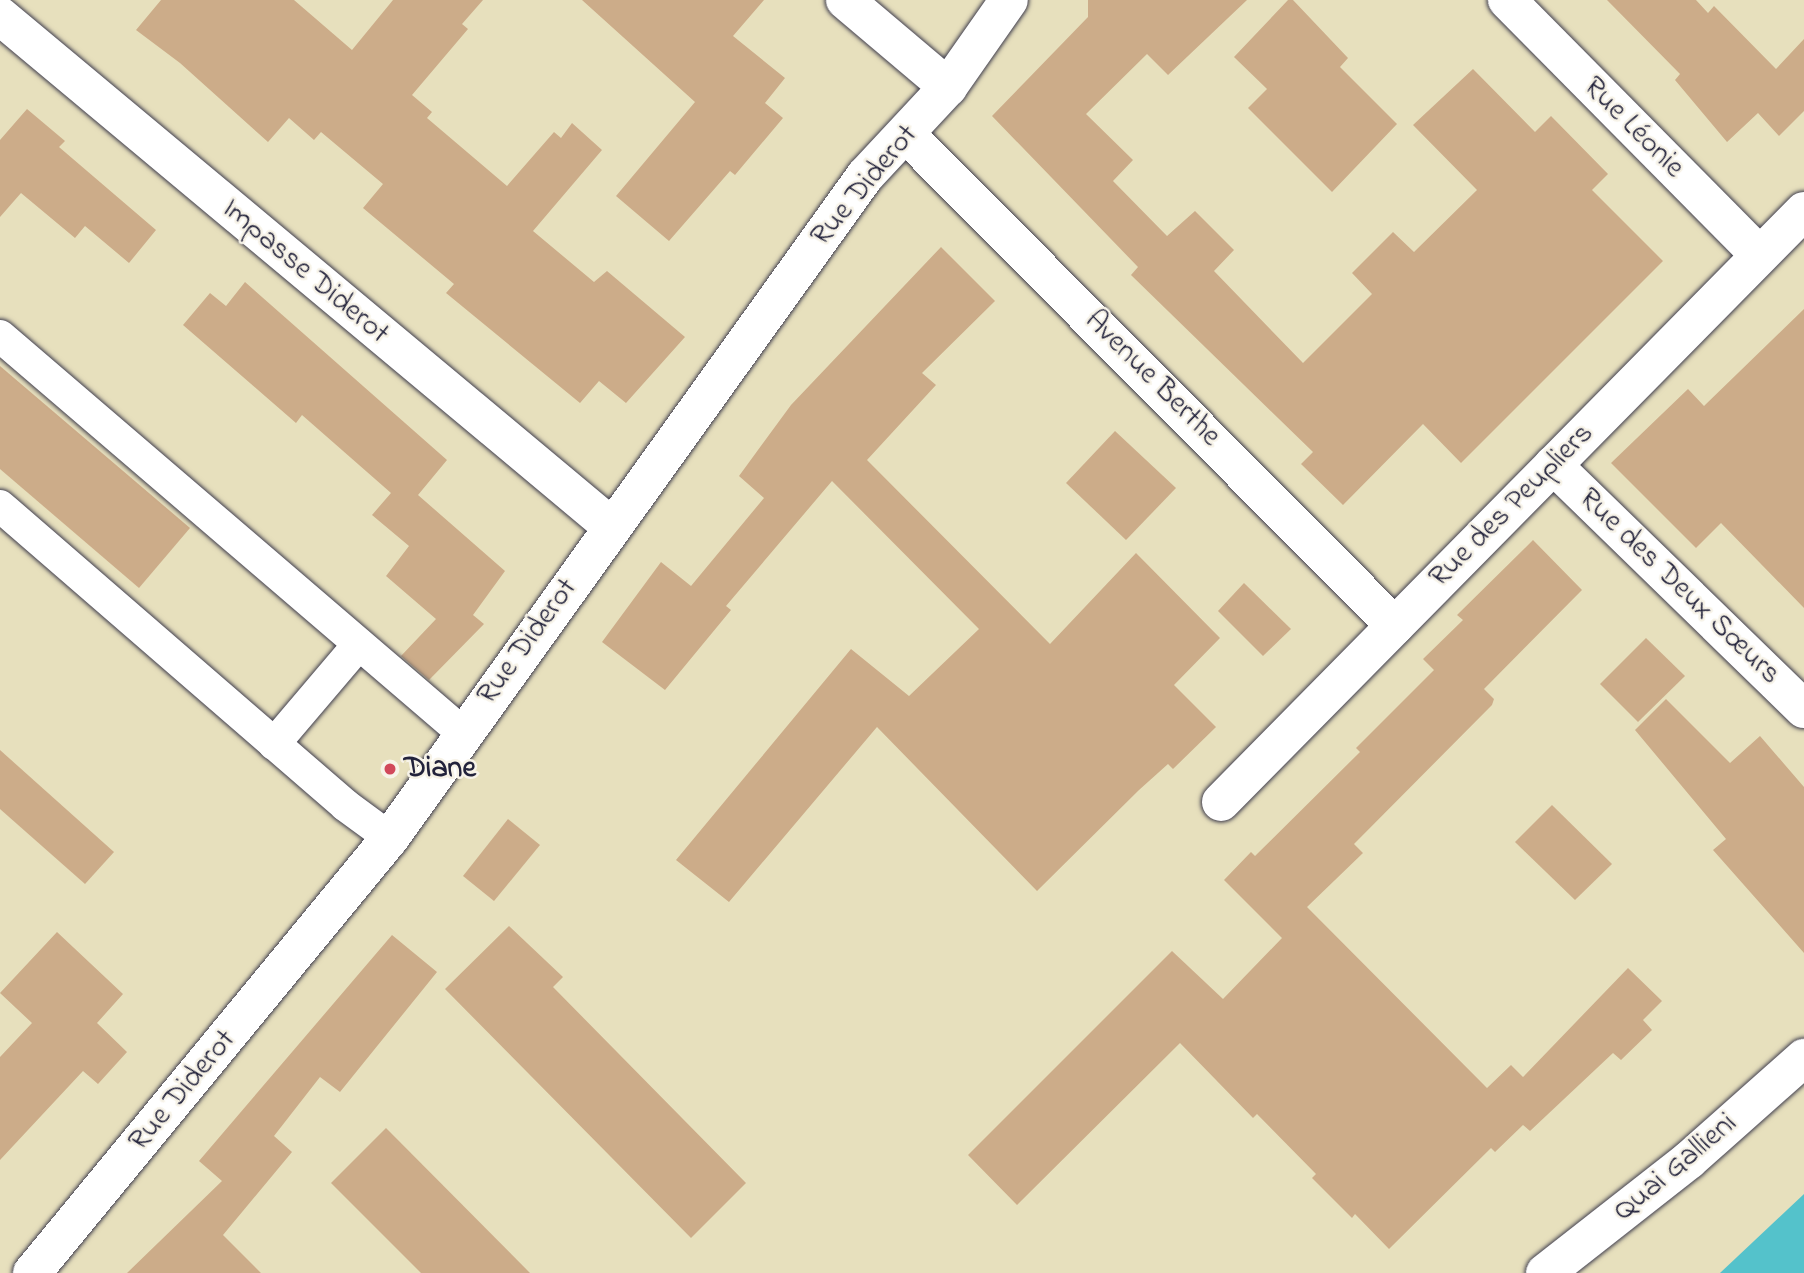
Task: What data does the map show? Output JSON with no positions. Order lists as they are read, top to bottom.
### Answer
{
  "streets": {
    "street": [
      "Rue Léonie",
      "Rue Diderot",
      "Impasse Diderot",
      "Avenue Berthe",
      "Rue des Peupliers",
      "Rue des Deux Sœurs",
      "Quai Gallieni"
    ]
  },
  "crossings": [
    ["Rue Léonie", "Rue des Peupliers"],
    ["Rue Diderot", "Impasse Diderot"],
    ["Rue Diderot", "Avenue Berthe"],
    ["Avenue Berthe", "Rue des Peupliers"],
    ["Rue des Peupliers", "Rue des Deux Sœurs"]
  ],
  "places": ["Diane"]
}
